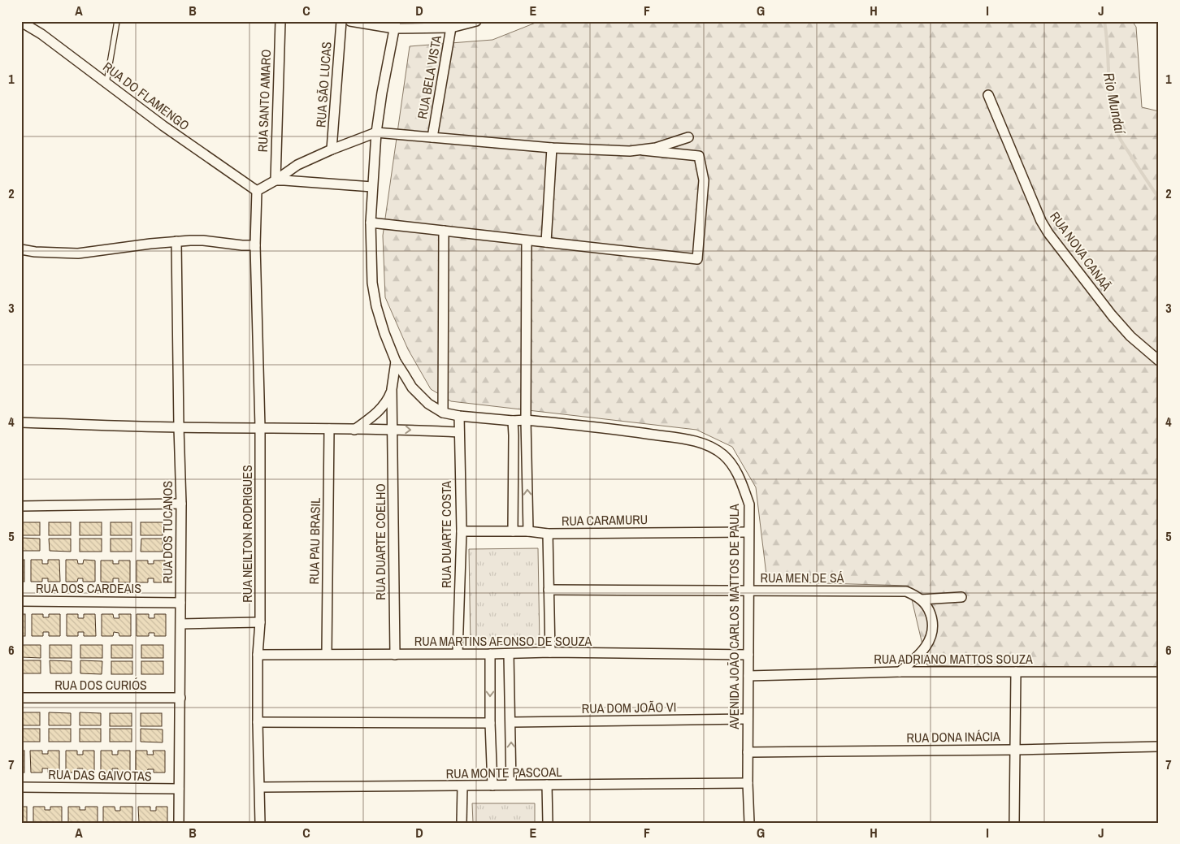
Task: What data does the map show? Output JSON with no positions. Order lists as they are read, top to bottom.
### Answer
{
  "streets": {
    "street": [
      "RUA BELA VISTA",
      "RUA SÃO LUCAS",
      "RUA DO FLAMENGO",
      "RUA SANTO AMARO",
      "RUA NOVA CANAÃ",
      "RUA CARAMURU",
      "RUA DOS TUCANOS",
      "RUA NEILTON RODRIGUES",
      "RUA DUARTE COSTA",
      "RUA PAU BRASIL",
      "RUA DUARTE COELHO",
      "RUA MEN DE SÁ",
      "RUA DOS CARDEAIS",
      "AVENIDA JOÃO CARLOS MATTOS DE PAULA",
      "RUA MARTINS AFONSO DE SOUZA",
      "RUA ADRIANO MATTOS SOUZA",
      "RUA DOS CURIÓS",
      "RUA DOM JOÃO VI",
      "RUA DONA INÁCIA",
      "RUA MONTE PASCOAL",
      "RUA DAS GAIVOTAS"
    ]
  },
  "crossings": [
    ["RUA DO FLAMENGO", "RUA NEILTON RODRIGUES"],
    ["RUA CARAMURU", "RUA DUARTE COSTA"],
    ["RUA CARAMURU", "AVENIDA JOÃO CARLOS MATTOS DE PAULA"],
    ["RUA DOS TUCANOS", "RUA DOS CARDEAIS"],
    ["RUA DOS TUCANOS", "RUA DOS CURIÓS"],
    ["RUA DOS TUCANOS", "RUA DAS GAIVOTAS"],
    ["RUA NEILTON RODRIGUES", "RUA MARTINS AFONSO DE SOUZA"],
    ["RUA NEILTON RODRIGUES", "RUA MONTE PASCOAL"],
    ["RUA DUARTE COSTA", "AVENIDA JOÃO CARLOS MATTOS DE PAULA"],
    ["RUA DUARTE COSTA", "RUA MARTINS AFONSO DE SOUZA"],
    ["RUA PAU BRASIL", "RUA MARTINS AFONSO DE SOUZA"],
    ["RUA DUARTE COELHO", "RUA MARTINS AFONSO DE SOUZA"],
    ["RUA MEN DE SÁ", "AVENIDA JOÃO CARLOS MATTOS DE PAULA"],
    ["AVENIDA JOÃO CARLOS MATTOS DE PAULA", "RUA MARTINS AFONSO DE SOUZA"],
    ["AVENIDA JOÃO CARLOS MATTOS DE PAULA", "RUA ADRIANO MATTOS SOUZA"],
    ["AVENIDA JOÃO CARLOS MATTOS DE PAULA", "RUA DOM JOÃO VI"],
    ["AVENIDA JOÃO CARLOS MATTOS DE PAULA", "RUA DONA INÁCIA"],
    ["AVENIDA JOÃO CARLOS MATTOS DE PAULA", "RUA MONTE PASCOAL"]
  ],
  "water": ["Rio Mundaí"],
  "grid": {
    "columns": [
      "A",
      "B",
      "C",
      "D",
      "E",
      "F",
      "G",
      "H",
      "I",
      "J"
    ],
    "rows": [
      "1",
      "2",
      "3",
      "4",
      "5",
      "6",
      "7"
    ]
  }
}
